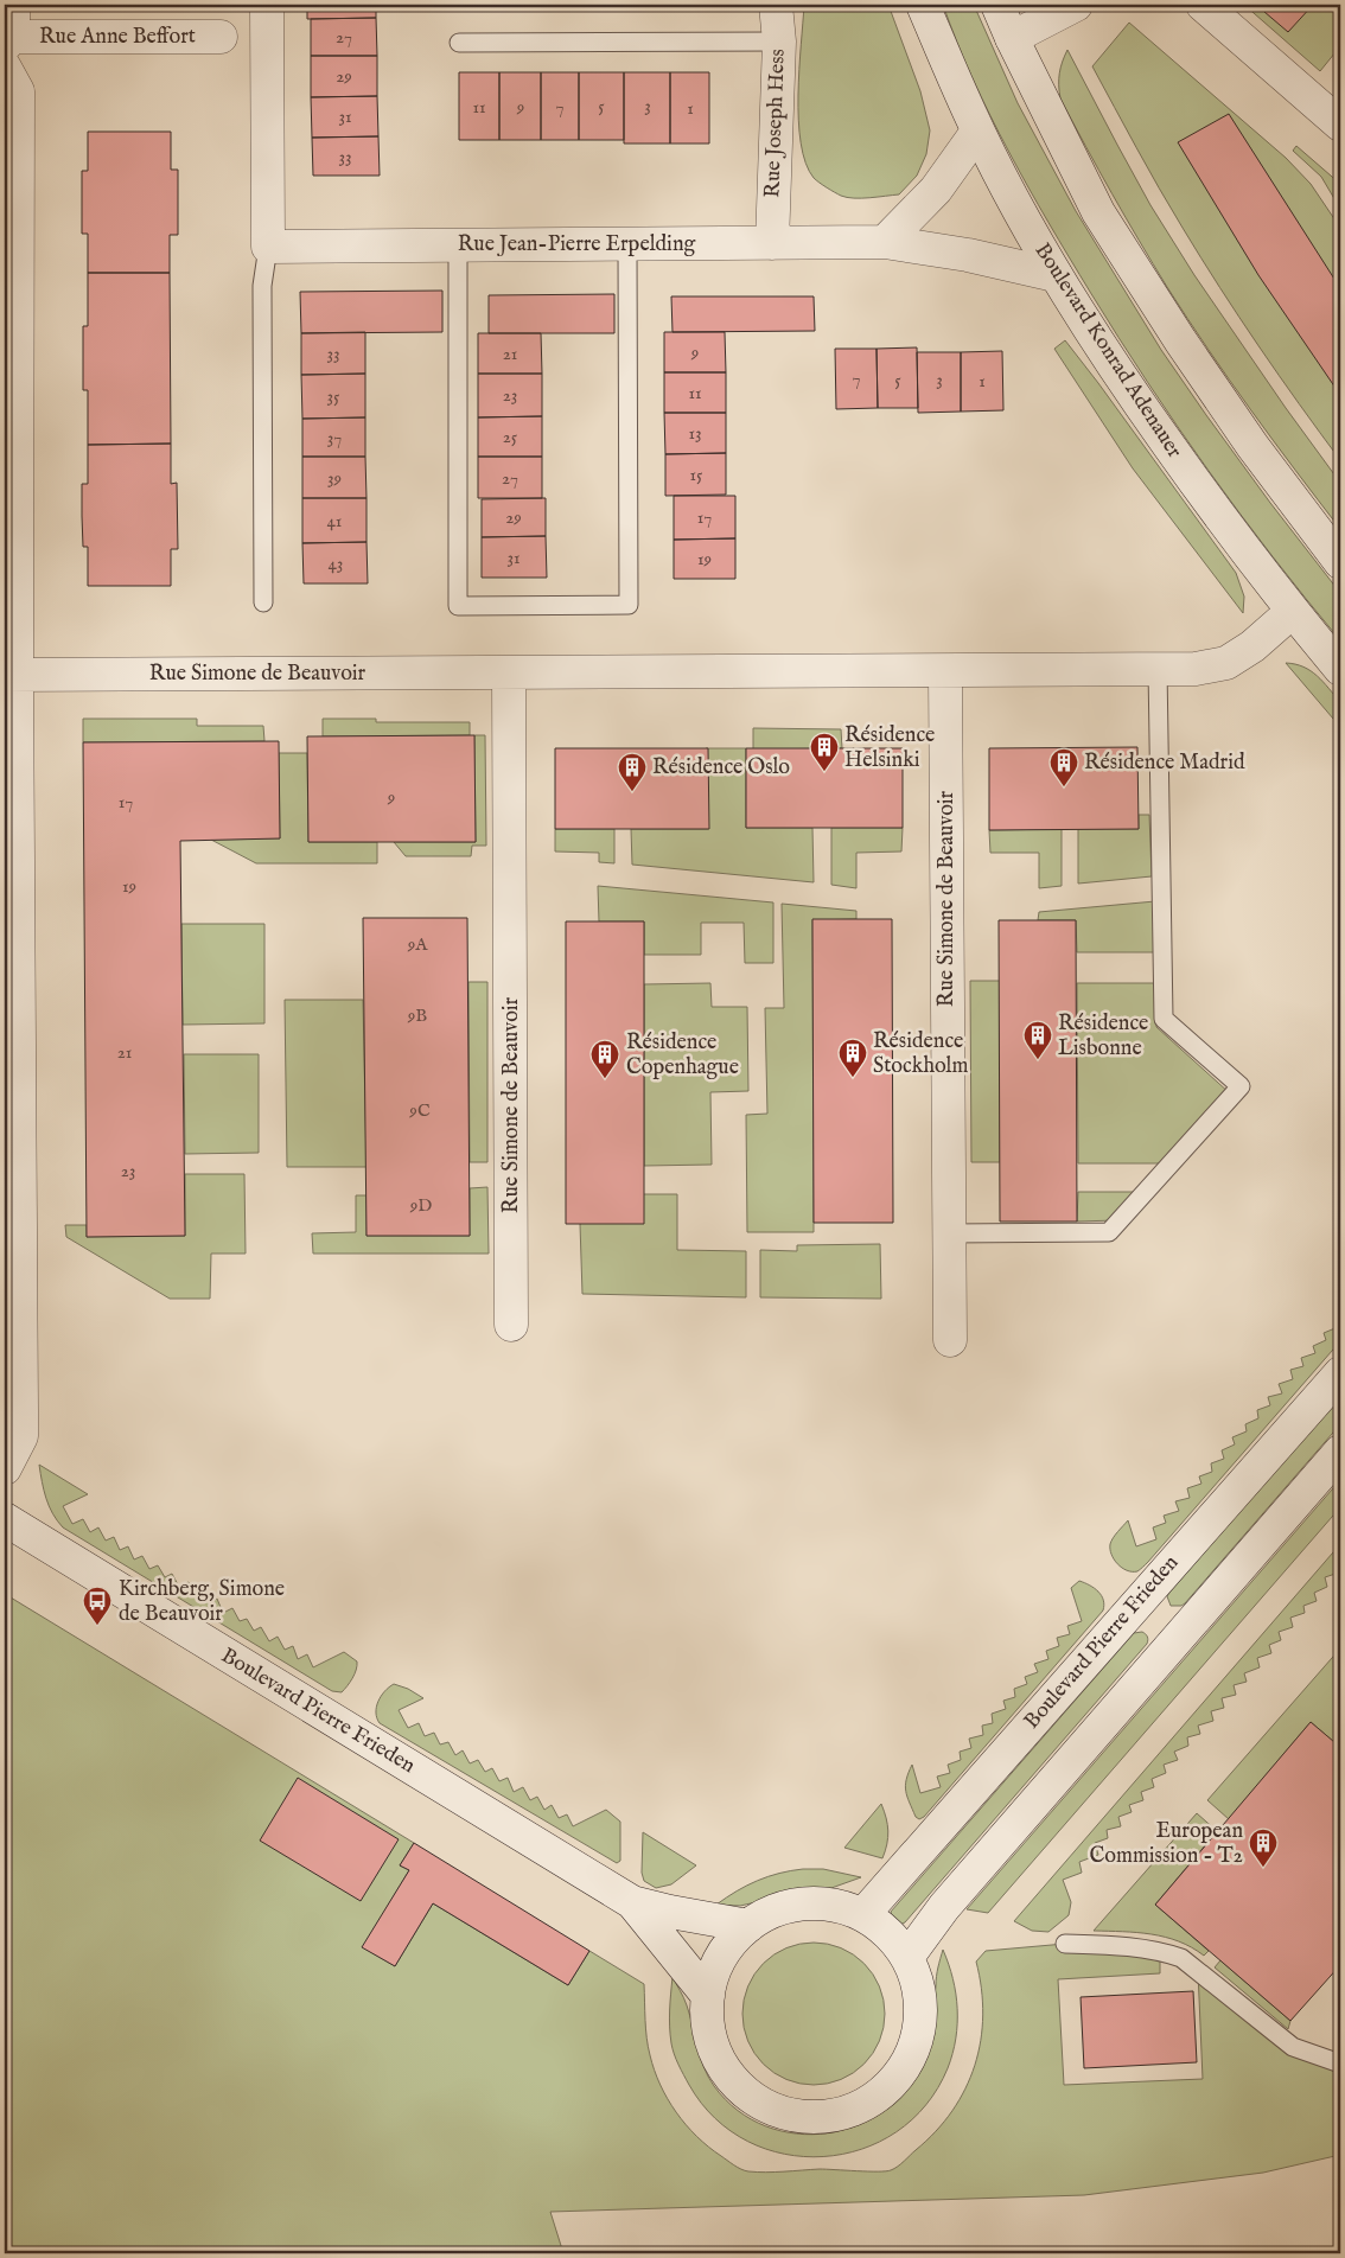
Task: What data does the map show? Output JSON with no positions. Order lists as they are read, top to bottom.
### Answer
{
  "streets": {
    "street": [
      "Rue Anne Beffort",
      "Rue Joseph Hess",
      "Rue Jean-Pierre Erpelding",
      "Boulevard Konrad Adenauer",
      "Rue Simone de Beauvoir",
      "Boulevard Pierre Frieden"
    ]
  },
  "crossings": [
    ["Rue Joseph Hess", "Rue Jean-Pierre Erpelding"],
    ["Rue Jean-Pierre Erpelding", "Boulevard Konrad Adenauer"],
    ["Boulevard Konrad Adenauer", "Rue Simone de Beauvoir"]
  ],
  "places": {
    "building": [
      "Résidence Helsinki",
      "Résidence Madrid",
      "Résidence Oslo",
      "Résidence Lisbonne",
      "Résidence Stockholm",
      "Résidence Copenhague",
      "European Commission - T2"
    ],
    "bus stop": ["Kirchberg, Simone de Beauvoir"]
  },
  "house_numbers": [
    "27",
    "29",
    "5",
    "3",
    "11",
    "9",
    "7",
    "1",
    "31",
    "33",
    "9",
    "33",
    "21",
    "7",
    "5",
    "3",
    "1",
    "11",
    "23",
    "35",
    "13",
    "25",
    "37",
    "15",
    "39",
    "27",
    "29",
    "17",
    "41",
    "31",
    "19",
    "43",
    "9",
    "17",
    "19",
    "9A",
    "9B",
    "21",
    "9C",
    "23",
    "9D"
  ]
}
